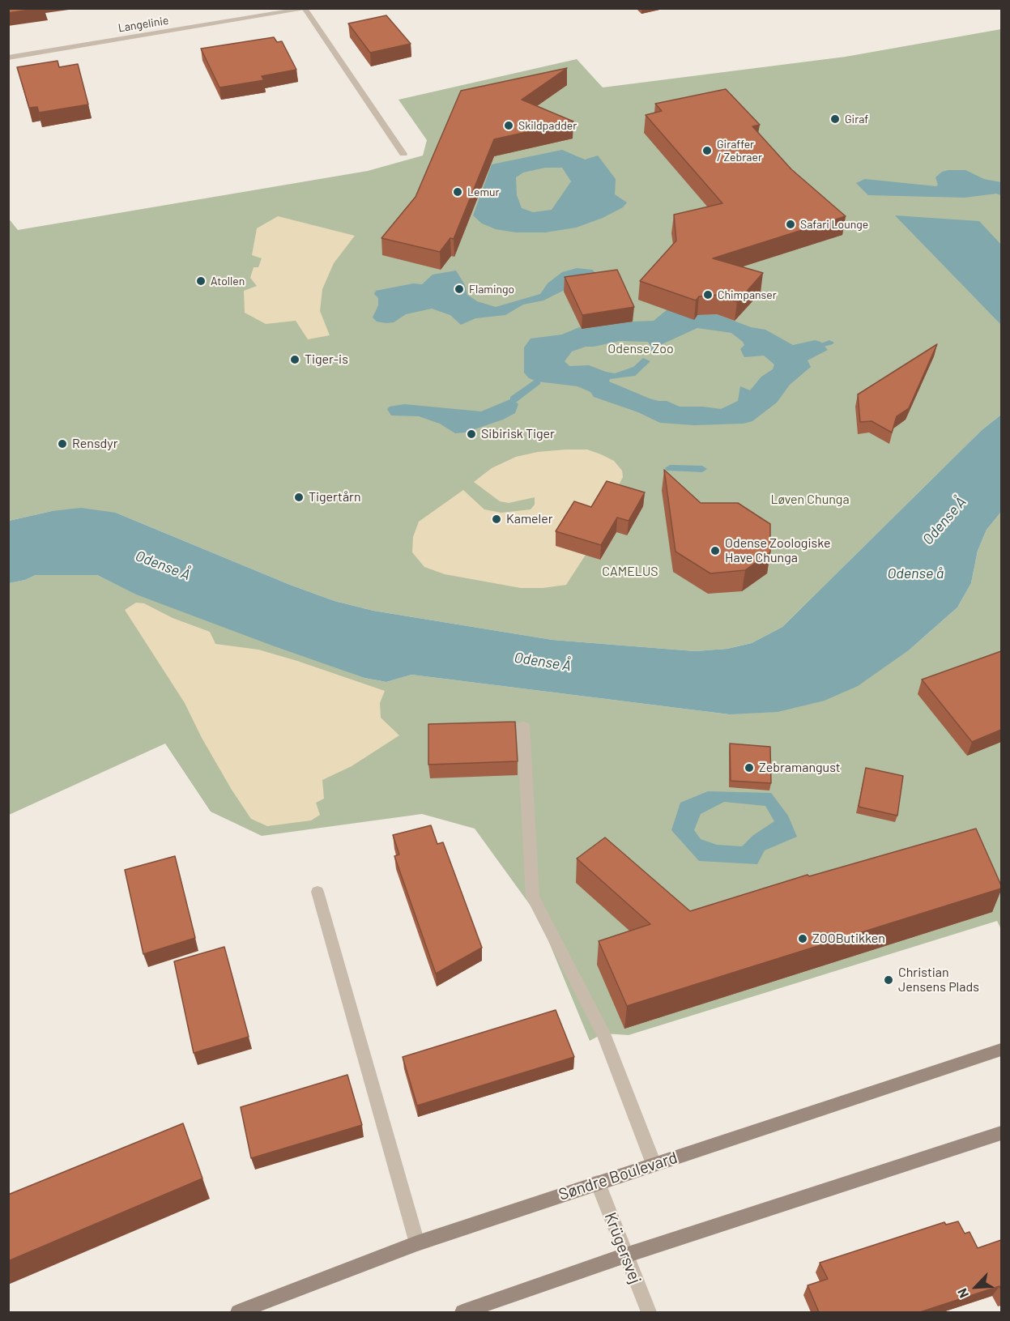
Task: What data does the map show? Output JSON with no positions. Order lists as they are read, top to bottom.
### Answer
{
  "streets": {
    "main road": ["Søndre Boulevard"],
    "street": ["Langelinie", "Krügersvej"]
  },
  "crossings": [
    ["Søndre Boulevard", "Krügersvej"]
  ],
  "water": ["Odense Å", "Odense å"],
  "parks": ["Odense Zoo", "Løven Chunga", "CAMELUS"],
  "places": [
    "Giraf",
    "Skildpadder",
    "Giraffer / Zebraer",
    "Lemur",
    "Safari Lounge",
    "Atollen",
    "Flamingo",
    "Chimpanser",
    "Tiger-is",
    "Sibirisk Tiger",
    "Rensdyr",
    "Tigertårn",
    "Kameler",
    "Odense Zoologiske Have Chunga",
    "Zebramangust",
    "ZOOButikken",
    "Christian Jensens Plads"
  ],
  "north": "bottom left"
}
